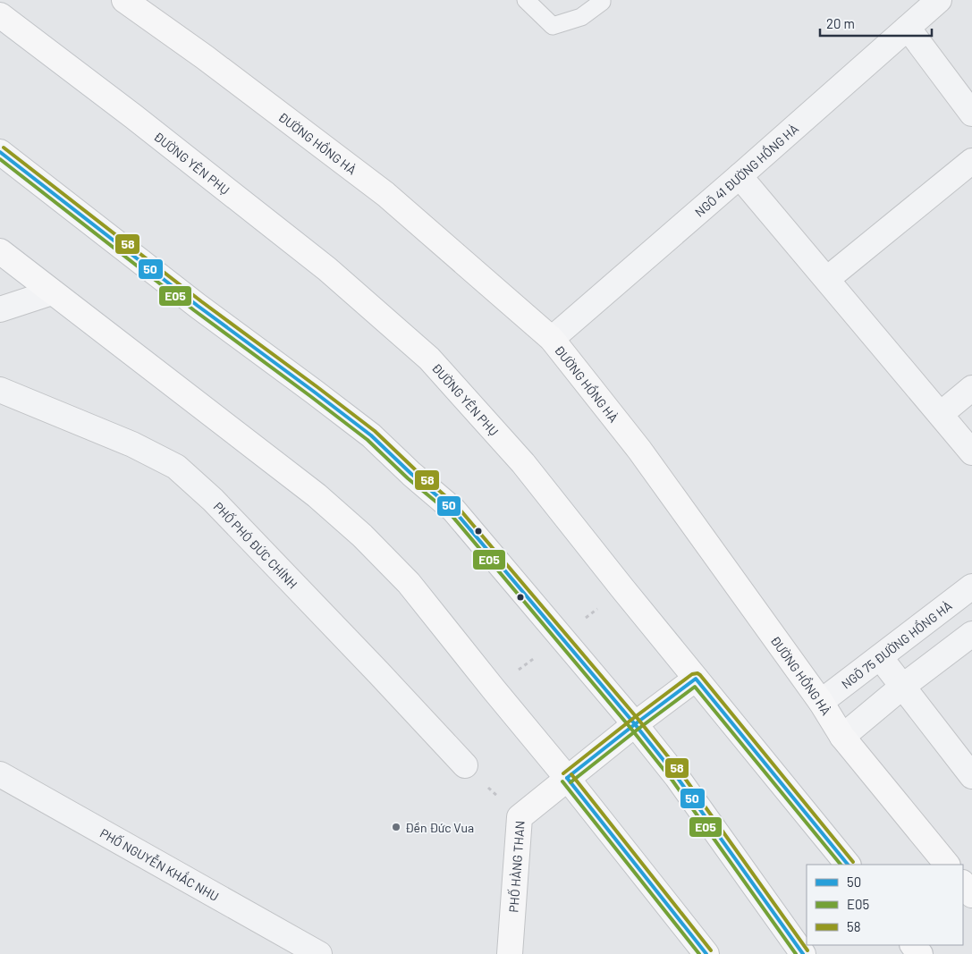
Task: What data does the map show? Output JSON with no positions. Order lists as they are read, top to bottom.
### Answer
{
  "streets": {
    "main road": ["ĐƯỜNG HỒNG HÀ", "ĐƯỜNG YÊN PHỤ", "PHỐ HÀNG THAN"],
    "street": [
      "NGÕ 41 ĐƯỜNG HỒNG HÀ",
      "PHỐ PHÓ ĐỨC CHÍNH",
      "NGÕ 75 ĐƯỜNG HỒNG HÀ",
      "PHỐ NGUYỄN KHẮC NHU"
    ]
  },
  "crossings": [
    ["ĐƯỜNG HỒNG HÀ", "NGÕ 41 ĐƯỜNG HỒNG HÀ"],
    ["ĐƯỜNG HỒNG HÀ", "NGÕ 75 ĐƯỜNG HỒNG HÀ"],
    ["ĐƯỜNG YÊN PHỤ", "PHỐ HÀNG THAN"]
  ],
  "places": ["Đền Đức Vua"],
  "lines": ["transit line 58", "transit line 50", "transit line E05"],
  "legend": ["50", "E05", "58"],
  "scale_bar": "20 m"
}
